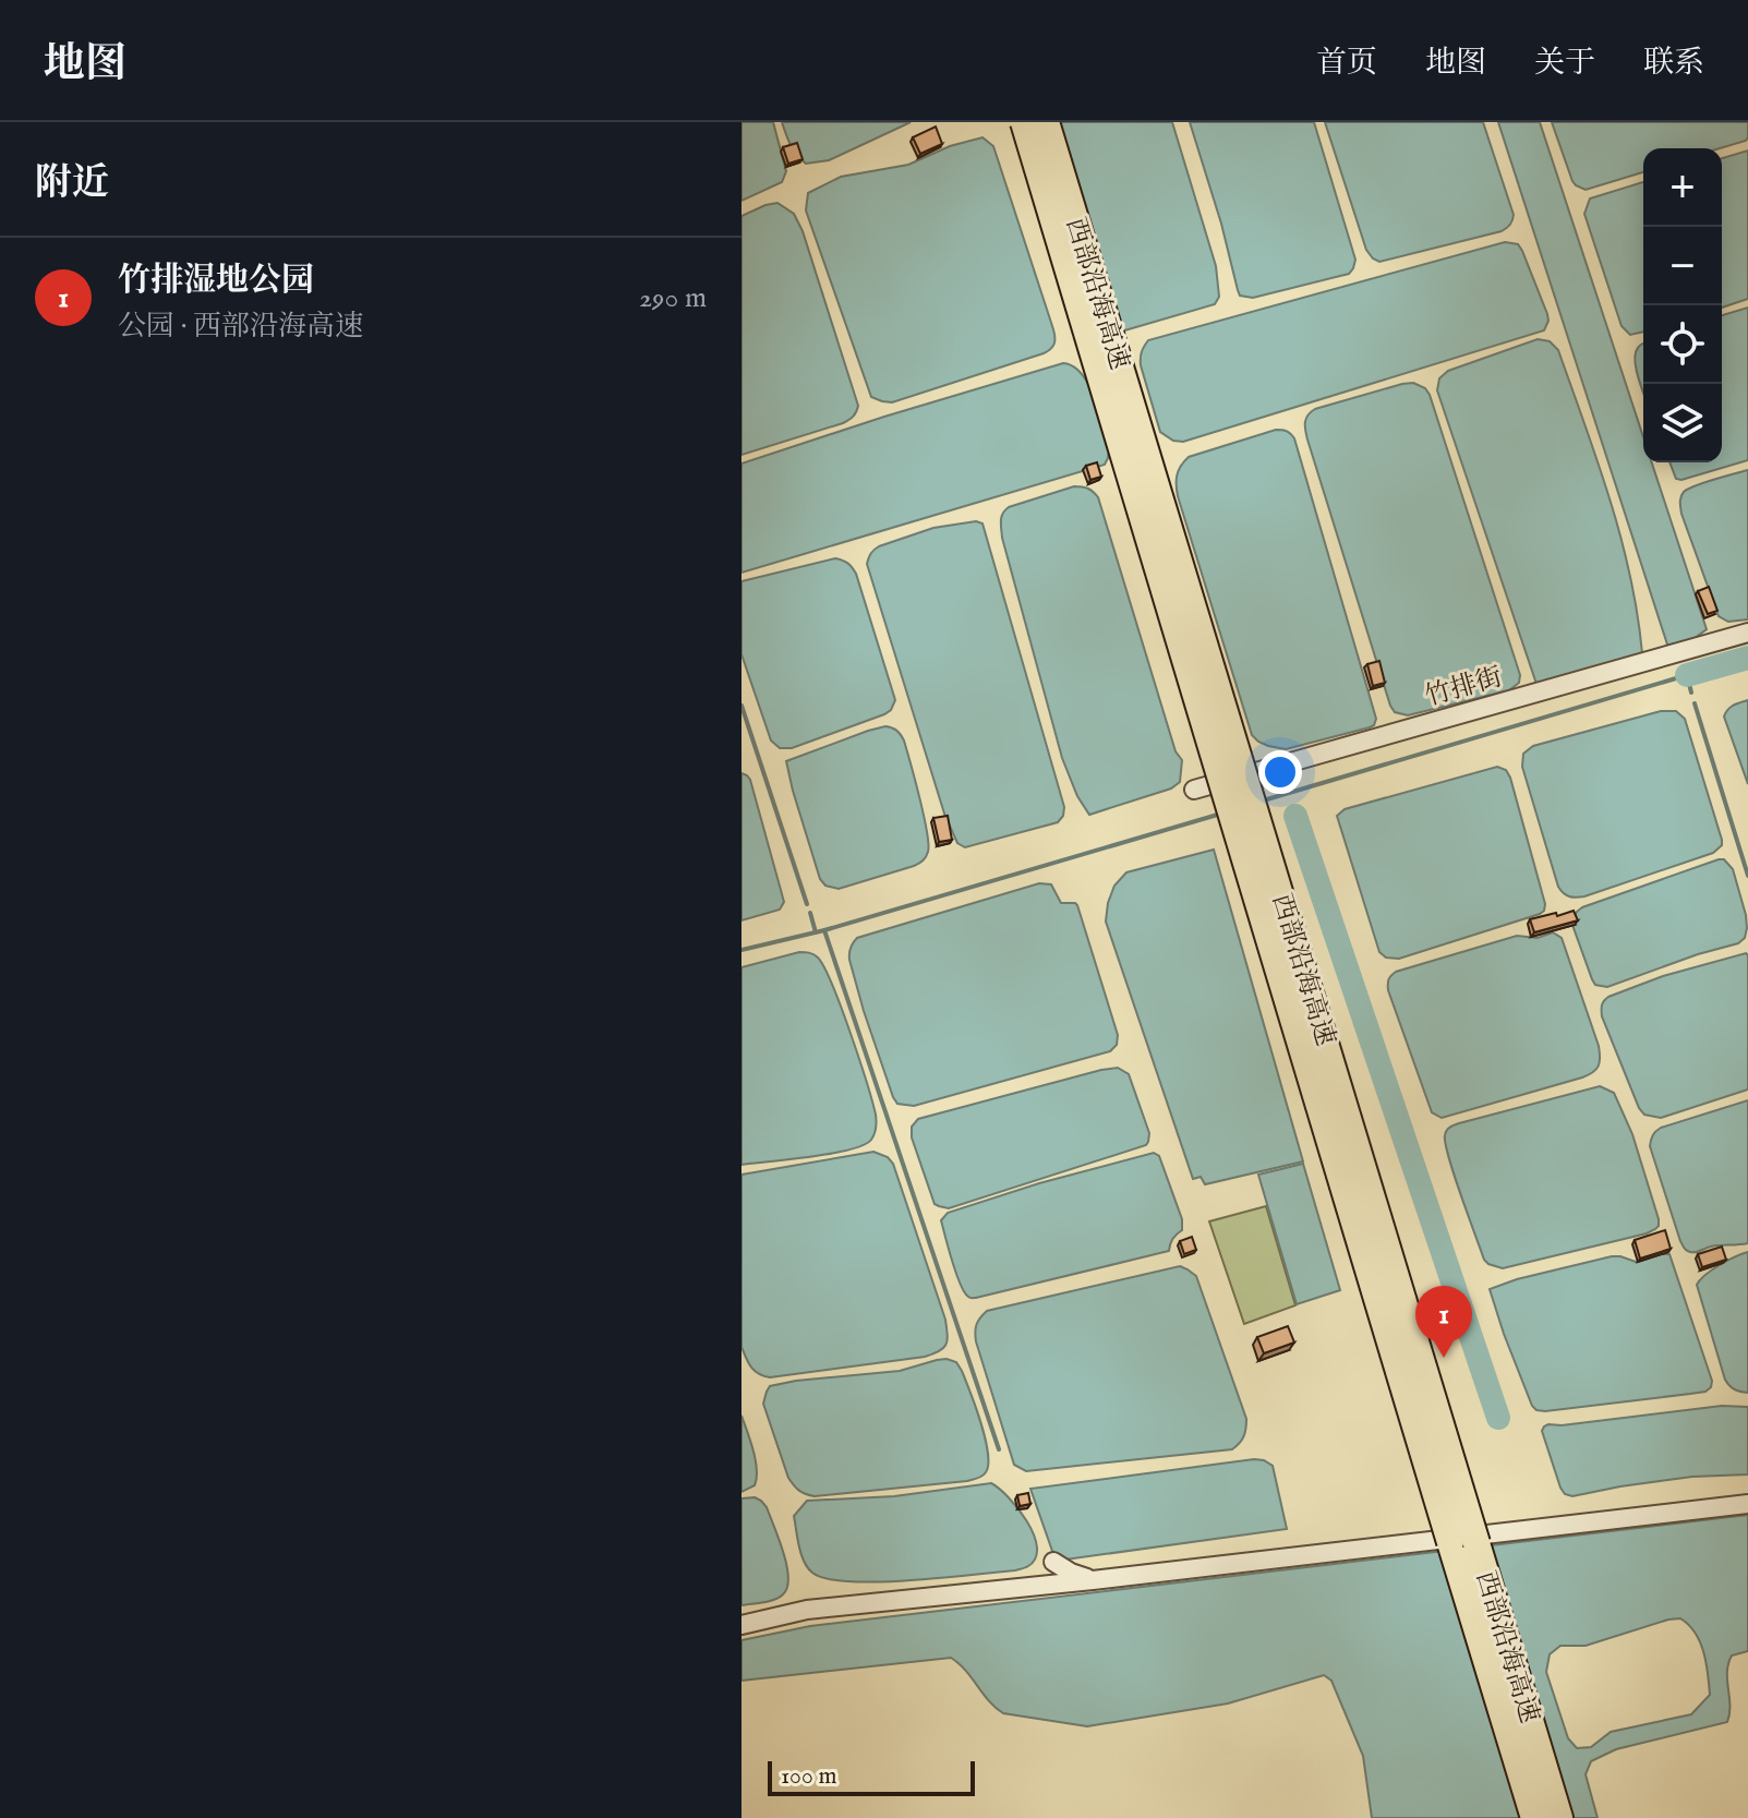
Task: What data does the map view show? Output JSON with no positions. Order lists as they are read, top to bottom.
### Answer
{
  "streets": {
    "highway": ["西部沿海高速"],
    "street": ["竹排街"]
  },
  "scale_bar": "100 m",
  "page": {
    "header": "地图",
    "nav": [
      "首页",
      "地图",
      "关于",
      "联系"
    ],
    "heading": "附近",
    "map_buttons": ["+", "−"],
    "list": [
      {
        "mark": "1",
        "name": "竹排湿地公园",
        "note": "公园 · 西部沿海高速",
        "value": "290 m"
      }
    ],
    "pins": "1",
    "scale": "100 m"
  }
}
